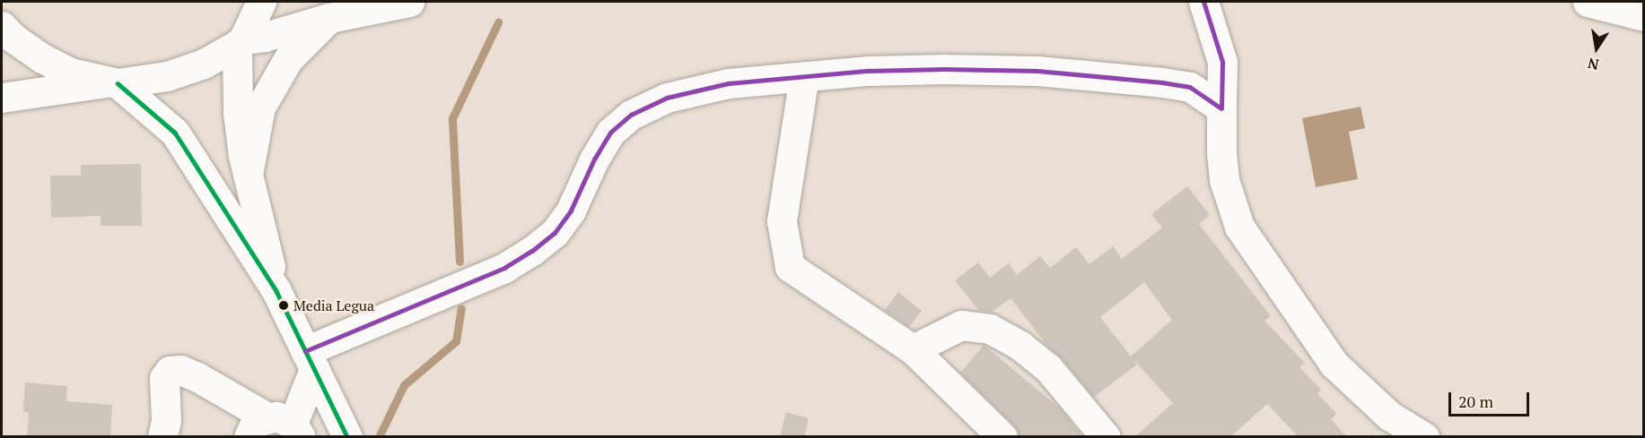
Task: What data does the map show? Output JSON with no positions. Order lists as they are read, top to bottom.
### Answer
{
  "places": ["Media Legua"],
  "scale_bar": "20 m",
  "north": "bottom"
}
